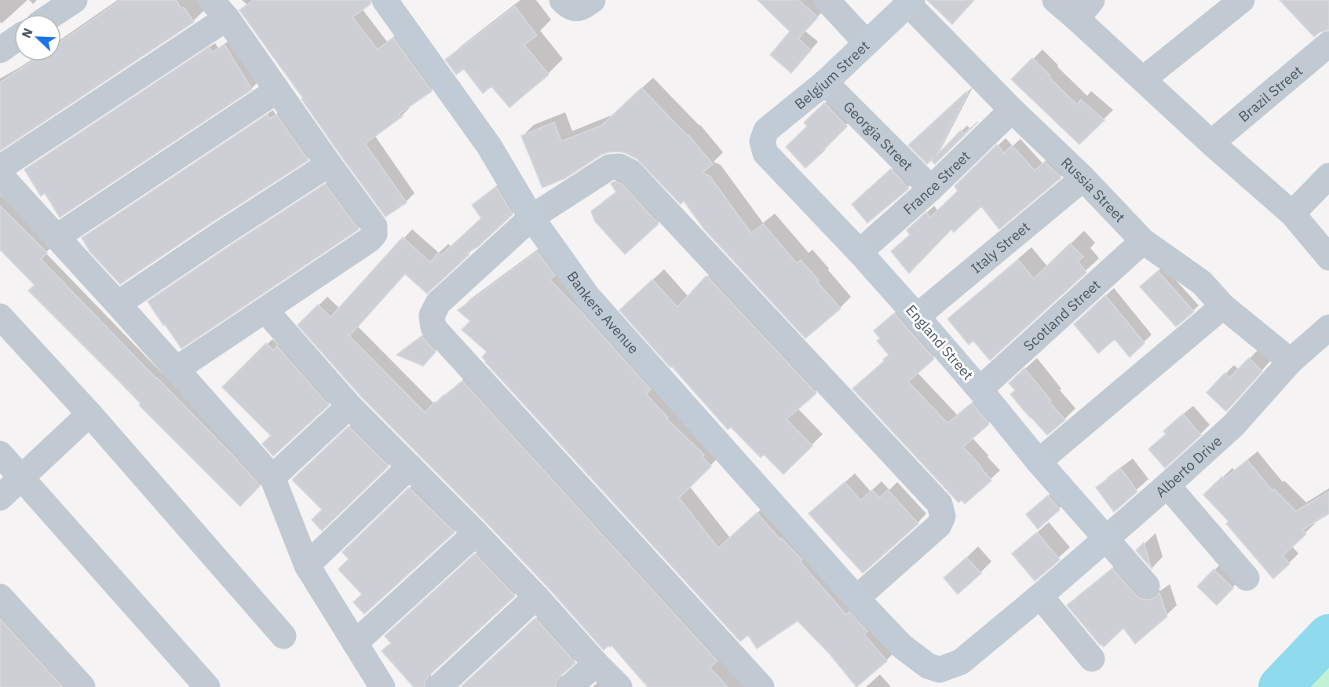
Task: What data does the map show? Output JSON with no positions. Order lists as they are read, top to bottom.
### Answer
{
  "streets": {
    "street": [
      "Belgium Street",
      "Brazil Street",
      "Georgia Street",
      "France Street",
      "Russia Street",
      "Italy Street",
      "Bankers Avenue",
      "Scotland Street",
      "England Street",
      "Alberto Drive"
    ]
  },
  "crossings": [
    ["Belgium Street", "Georgia Street"],
    ["Belgium Street", "Russia Street"],
    ["Belgium Street", "England Street"],
    ["Georgia Street", "France Street"],
    ["France Street", "Russia Street"],
    ["France Street", "England Street"],
    ["Russia Street", "Italy Street"],
    ["Russia Street", "Scotland Street"],
    ["Russia Street", "Alberto Drive"],
    ["Italy Street", "England Street"],
    ["Bankers Avenue", "Alberto Drive"],
    ["Scotland Street", "England Street"],
    ["England Street", "Alberto Drive"]
  ],
  "north": "top left"
}
